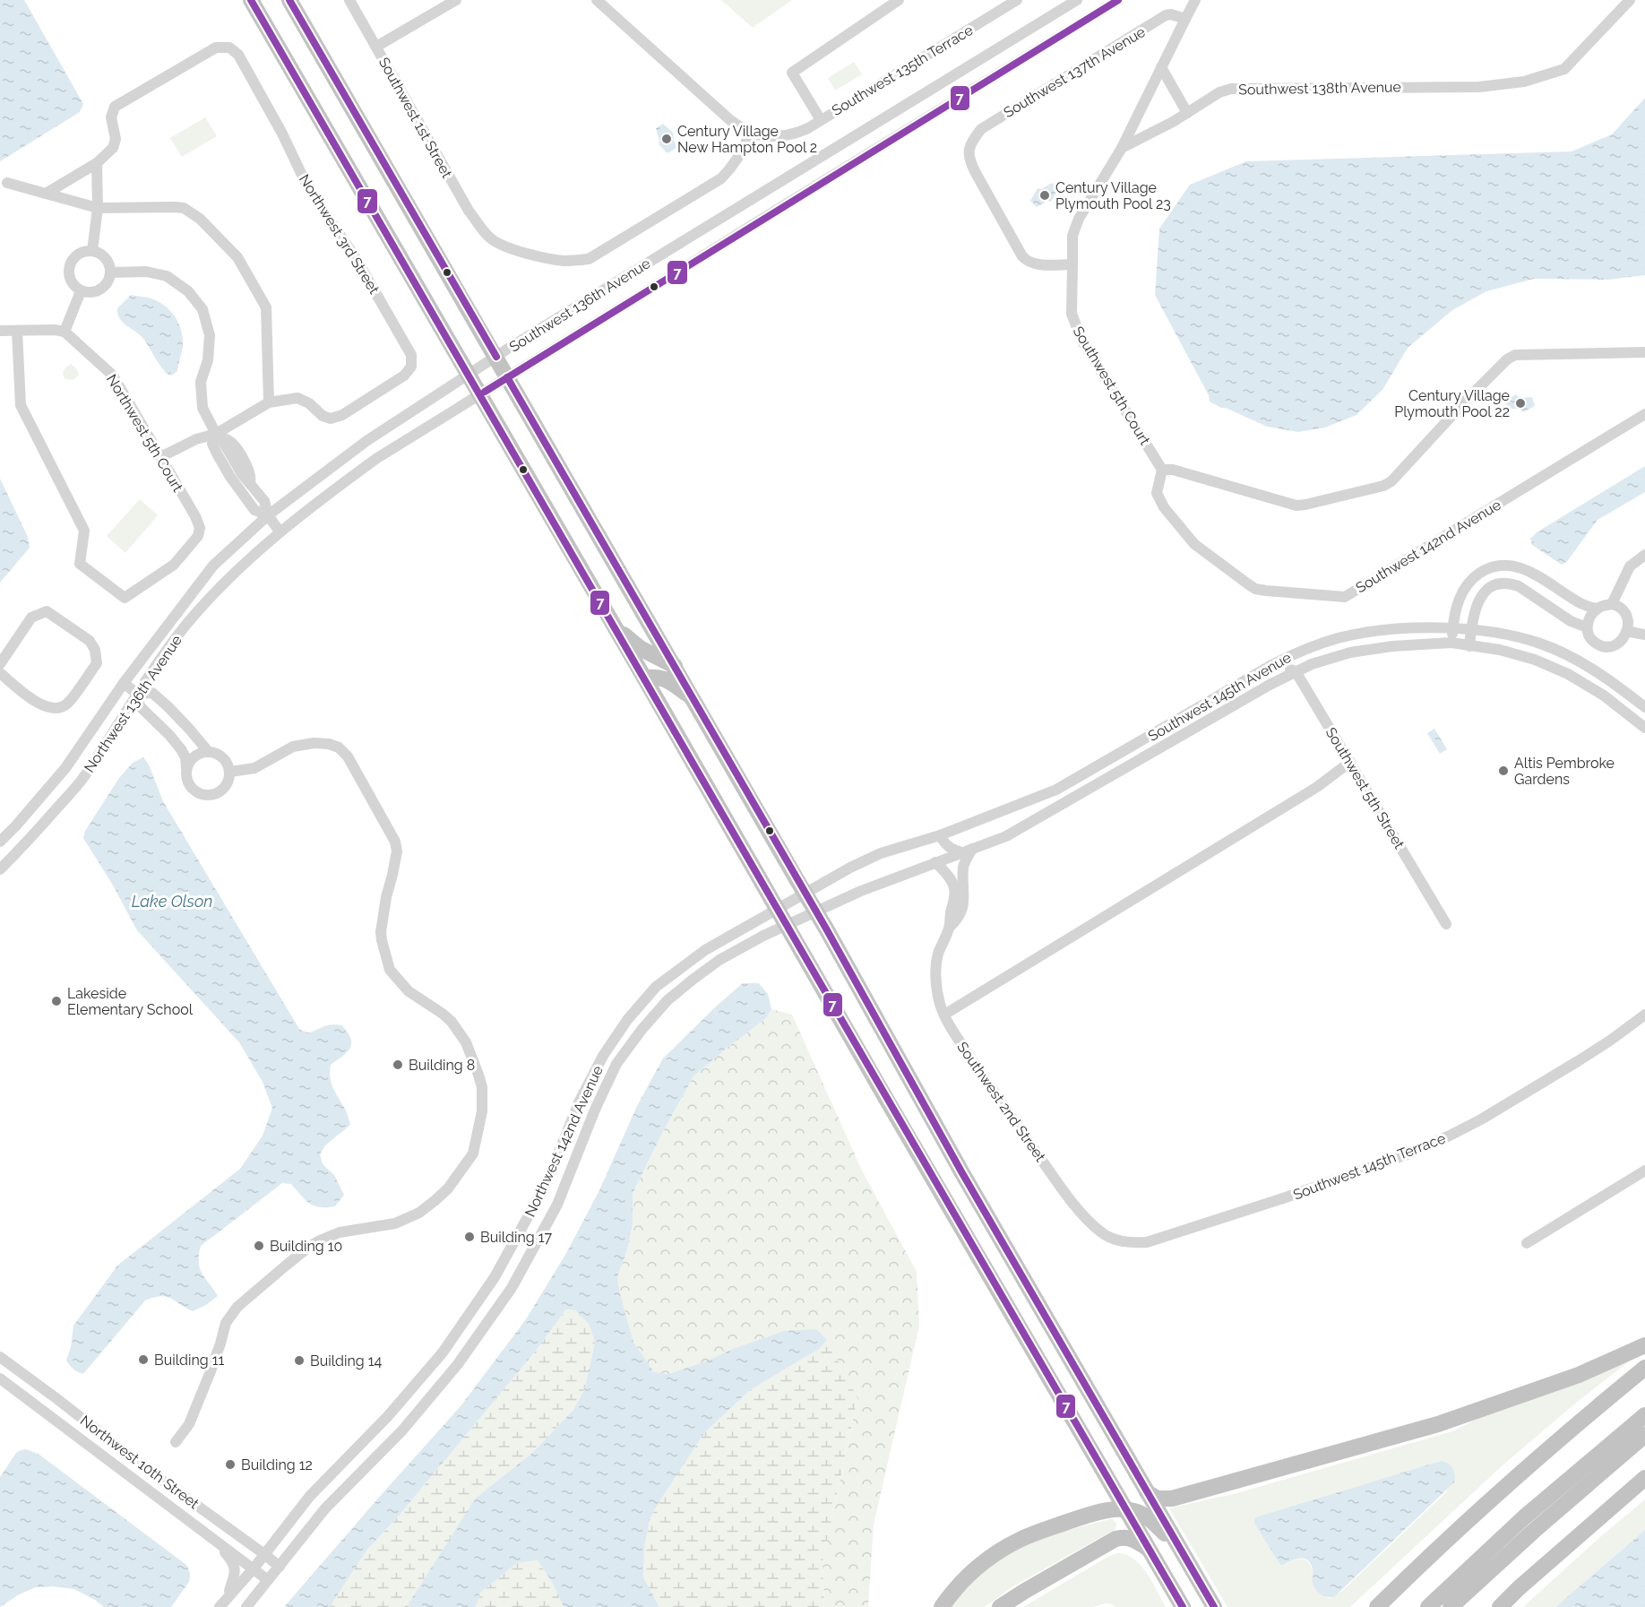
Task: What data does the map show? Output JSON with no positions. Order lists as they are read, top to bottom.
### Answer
{
  "streets": {
    "street": [
      "Southwest 135th Terrace",
      "Southwest 137th Avenue",
      "Southwest 138th Avenue",
      "Southwest 1st Street",
      "Northwest 3rd Street",
      "Southwest 136th Avenue",
      "Southwest 5th Court",
      "Northwest 5th Court",
      "Southwest 142nd Avenue",
      "Southwest 145th Avenue",
      "Northwest 136th Avenue",
      "Southwest 5th Street",
      "Southwest 2nd Street",
      "Northwest 142nd Avenue",
      "Southwest 145th Terrace",
      "Northwest 10th Street"
    ]
  },
  "crossings": [
    ["Southwest 135th Terrace", "Southwest 1st Street"],
    ["Southwest 137th Avenue", "Southwest 5th Court"],
    ["Southwest 136th Avenue", "Northwest 136th Avenue"],
    ["Southwest 5th Court", "Southwest 142nd Avenue"],
    ["Southwest 145th Avenue", "Southwest 5th Street"],
    ["Southwest 145th Avenue", "Southwest 2nd Street"],
    ["Southwest 145th Avenue", "Northwest 142nd Avenue"],
    ["Southwest 2nd Street", "Southwest 145th Terrace"],
    ["Northwest 142nd Avenue", "Northwest 10th Street"]
  ],
  "water": ["Lake Olson"],
  "places": [
    "Century Village New Hampton Pool 2",
    "Century Village Plymouth Pool 23",
    "Century Village Plymouth Pool 22",
    "Altis Pembroke Gardens",
    "Lakeside Elementary School",
    "Building 8",
    "Building 17",
    "Building 10",
    "Building 11",
    "Building 14",
    "Building 12"
  ],
  "lines": ["transit line 7"]
}
